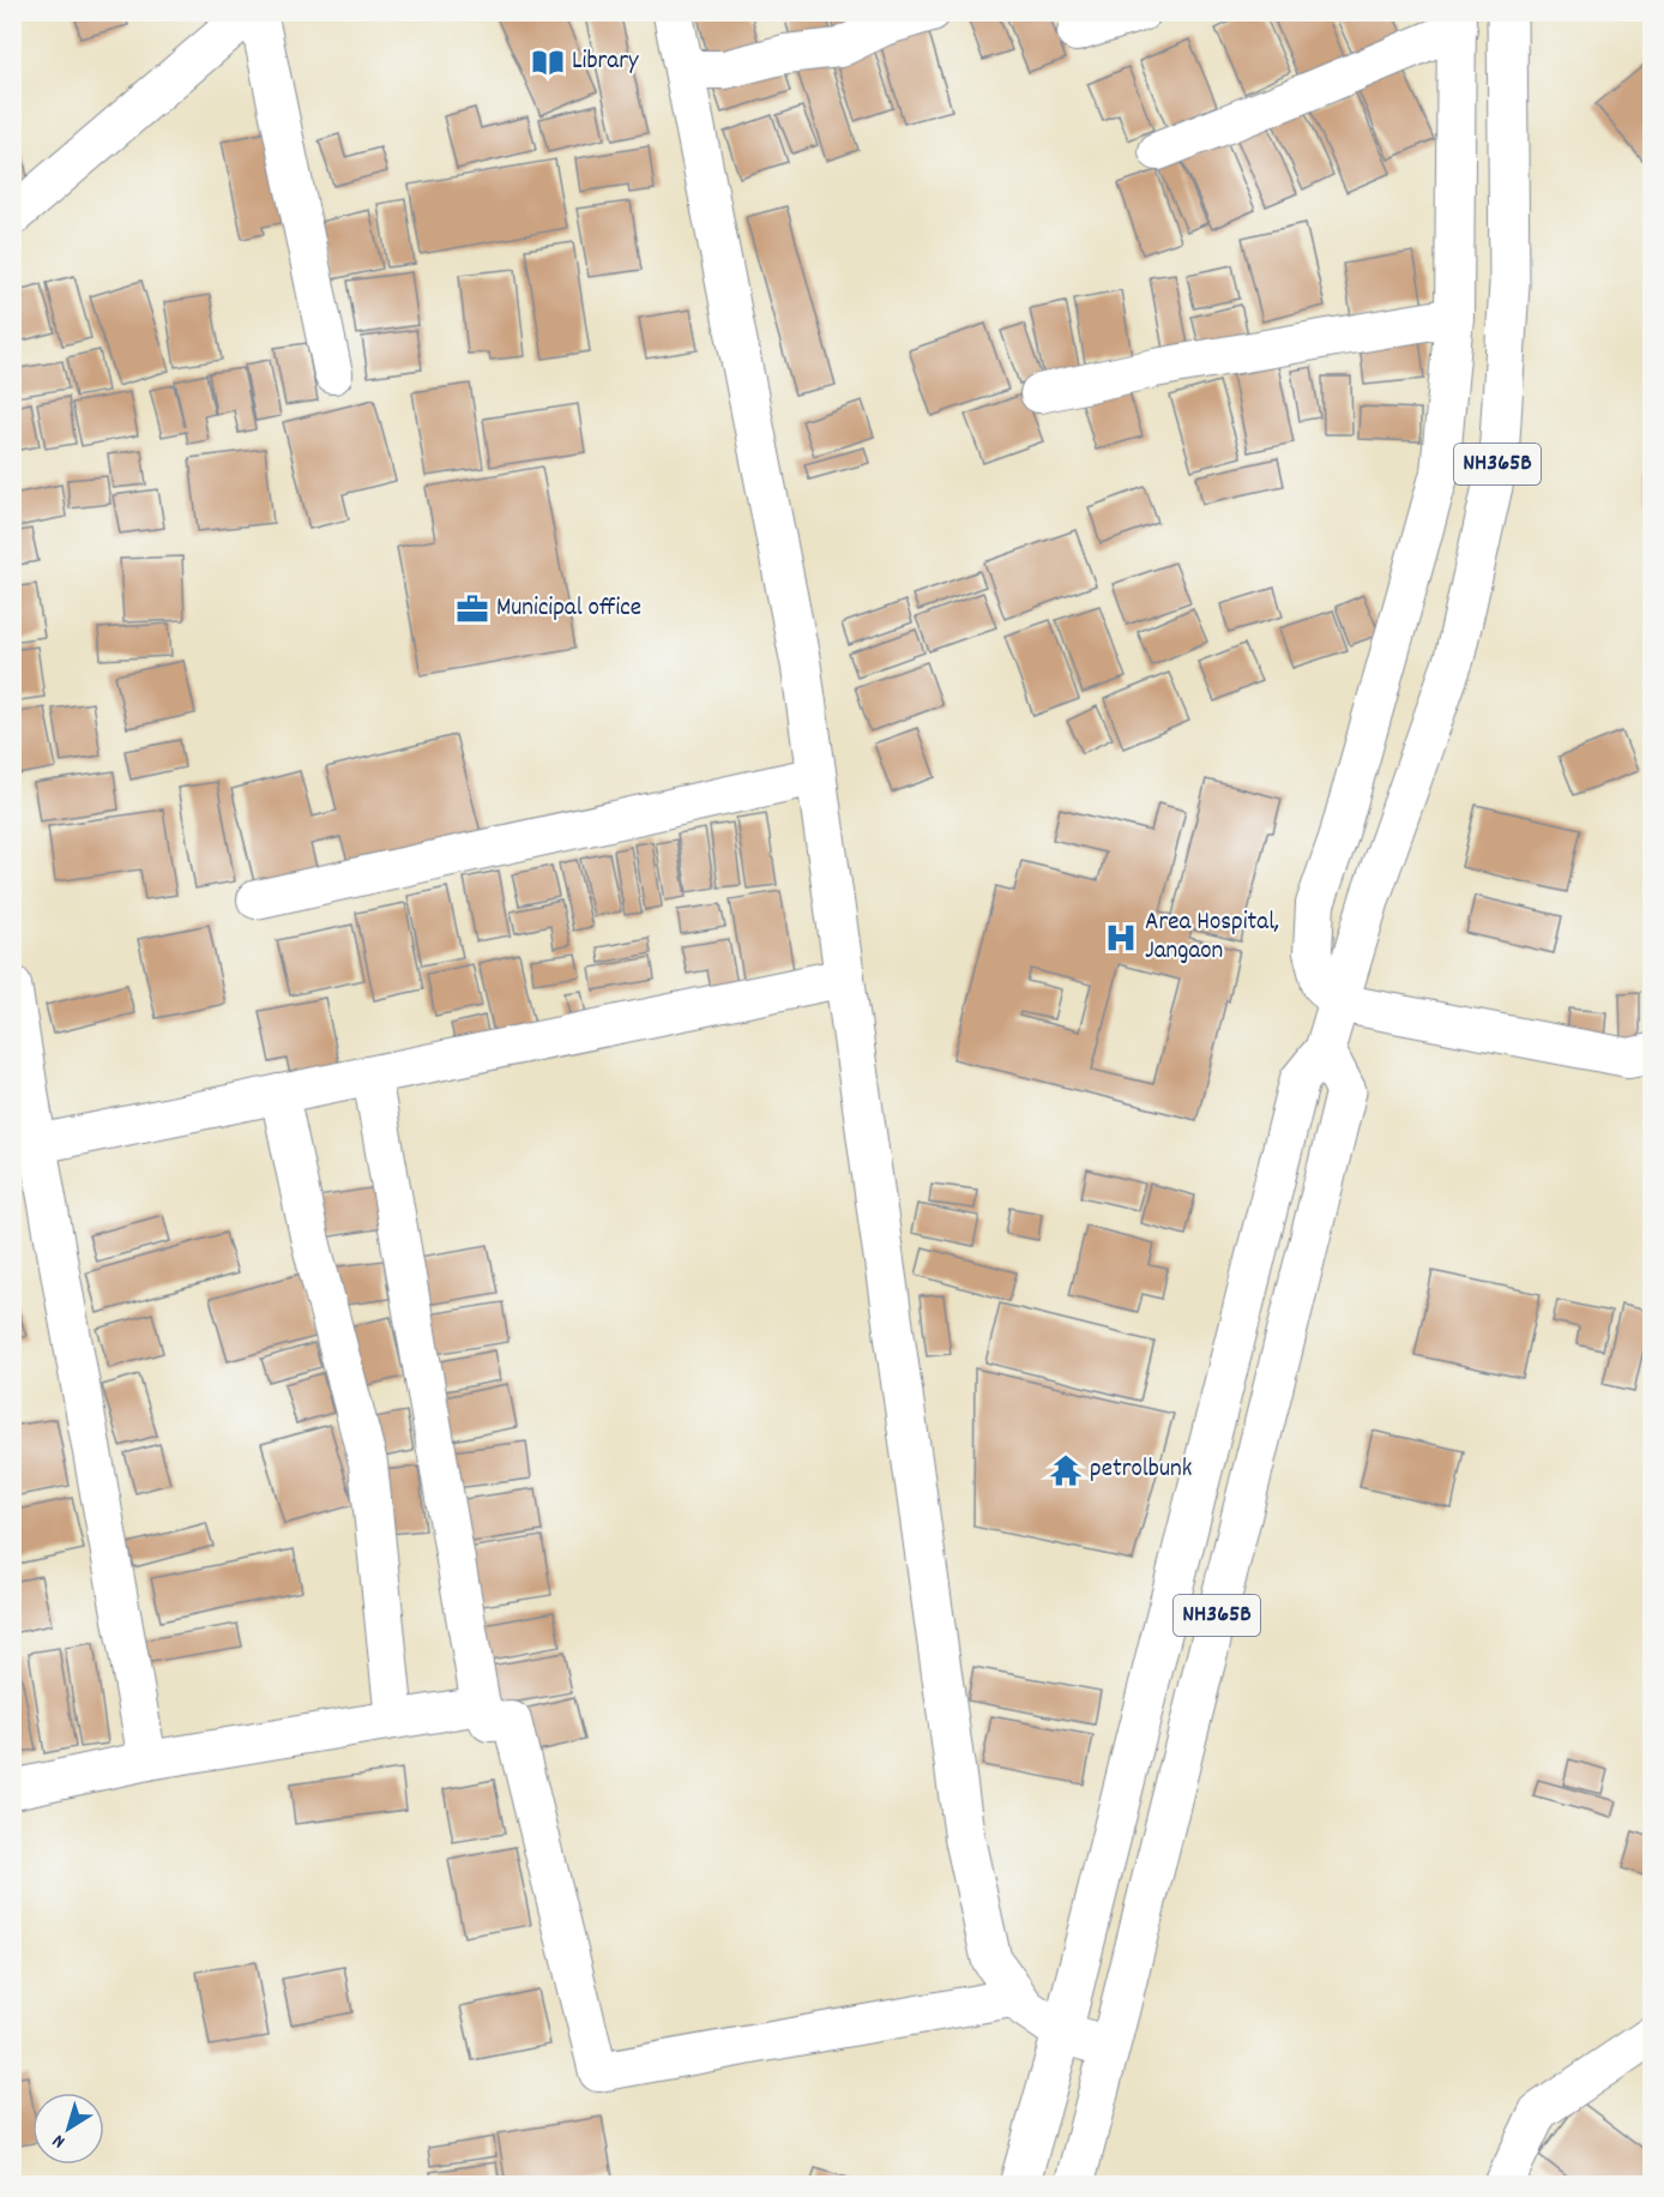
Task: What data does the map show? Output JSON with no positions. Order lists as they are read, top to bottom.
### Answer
{
  "streets": {
    "main road": ["NH365B"]
  },
  "places": {
    "library": ["Library"],
    "office": ["Municipal office"],
    "hospital": ["Area Hospital, Jangaon"],
    "temple": ["petrolbunk"]
  },
  "north": "bottom left"
}
